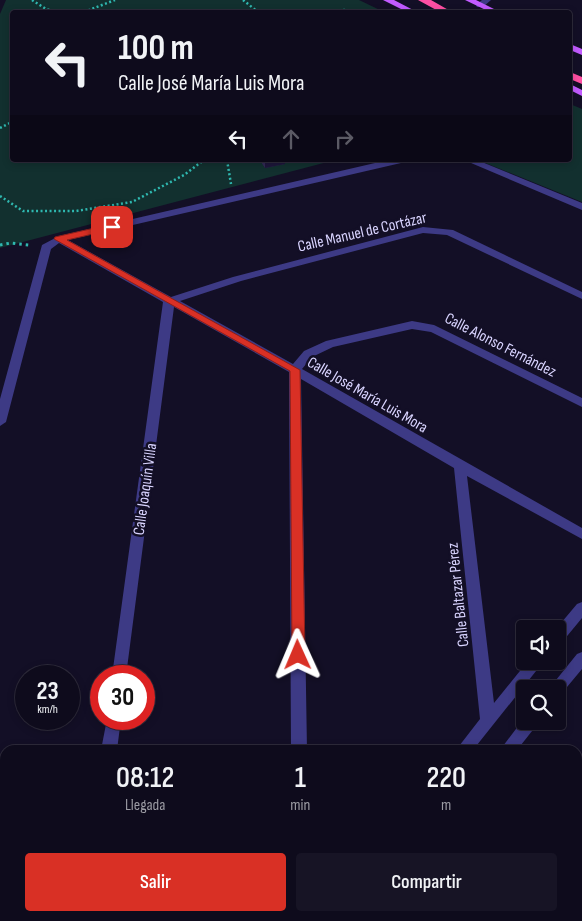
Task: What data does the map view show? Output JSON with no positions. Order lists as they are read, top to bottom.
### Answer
{
  "streets": {
    "street": [
      "Calle Manuel de Cortázar",
      "Calle Alonso Fernández",
      "Calle José María Luis Mora",
      "Calle Joaquín Villa",
      "Calle Baltazar Pérez"
    ]
  },
  "crossings": [
    ["Calle Manuel de Cortázar", "Calle José María Luis Mora"],
    ["Calle Manuel de Cortázar", "Calle Joaquín Villa"],
    ["Calle Alonso Fernández", "Calle José María Luis Mora"],
    ["Calle José María Luis Mora", "Calle Joaquín Villa"],
    ["Calle José María Luis Mora", "Calle Baltazar Pérez"]
  ],
  "page": {
    "turn": ["100 m", "Calle José María Luis Mora"],
    "speed": "23 km/h",
    "limit": "30",
    "eta": [
      "08:12",
      "Llegada",
      "1",
      "min",
      "220",
      "m"
    ],
    "buttons": ["Salir", "Compartir"]
  }
}
